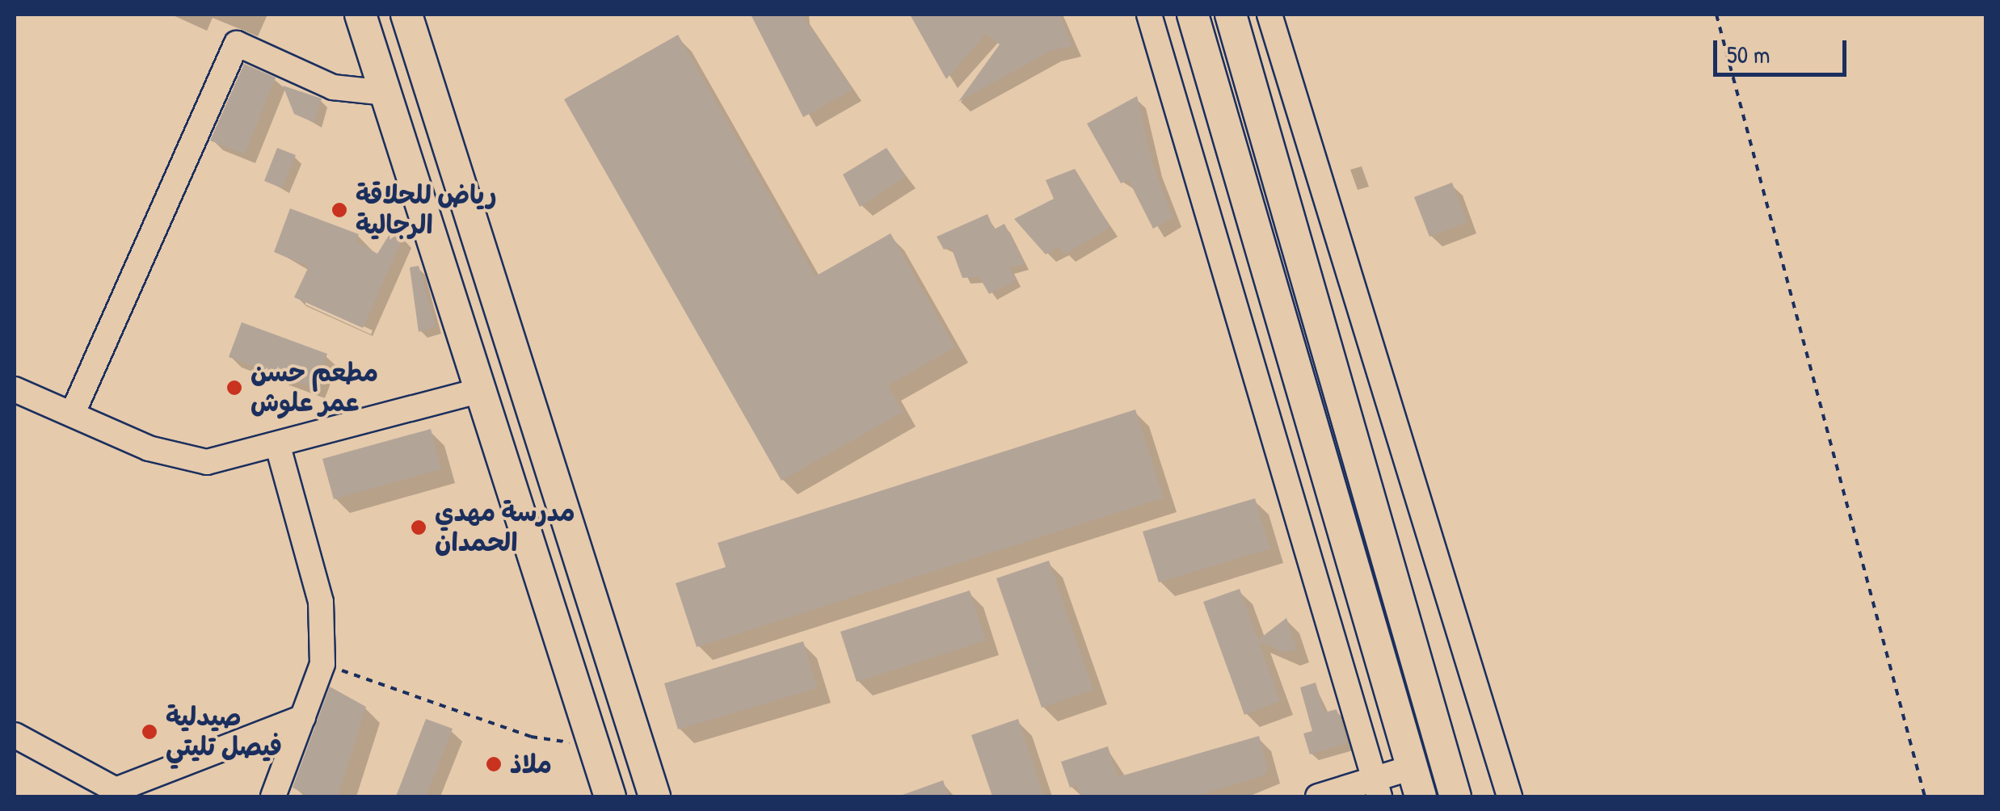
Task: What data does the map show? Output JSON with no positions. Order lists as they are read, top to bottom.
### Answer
{
  "places": [
    "رياض للحلاقة الرجالية",
    "مطعم حسن عمر علوش",
    "مدرسة مهدي الحمدان",
    "صيدلية فيصل تليتي",
    "ملاذ"
  ],
  "scale_bar": "50 m"
}
